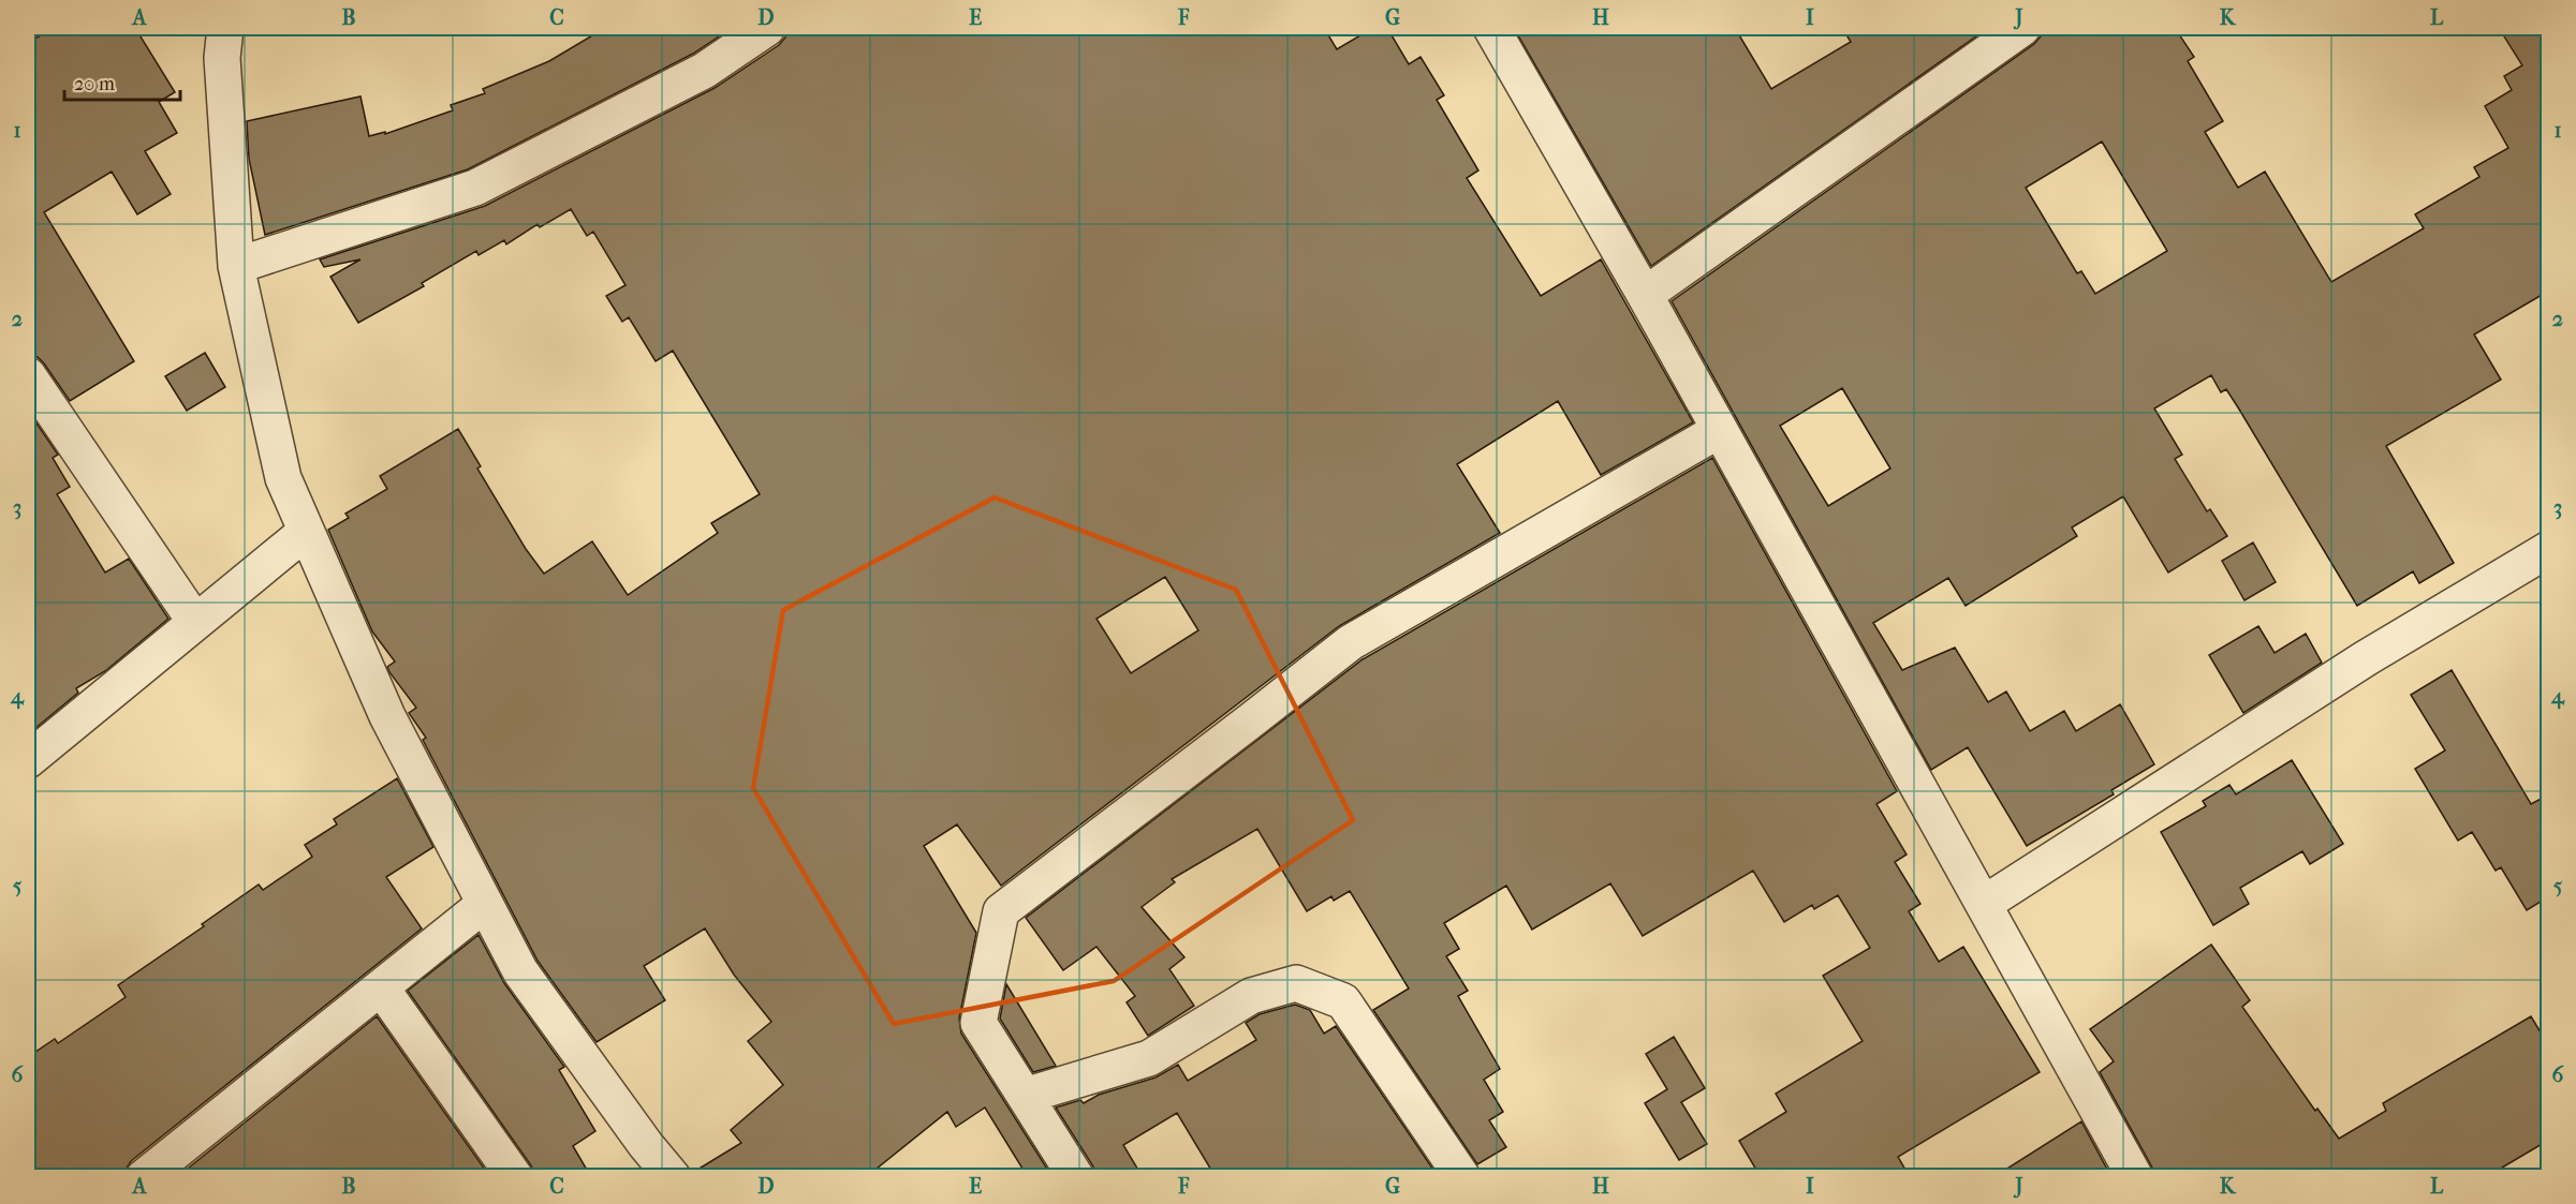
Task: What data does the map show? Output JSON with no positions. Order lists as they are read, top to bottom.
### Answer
{
  "scale_bar": "20 m",
  "grid": {
    "columns": [
      "A",
      "B",
      "C",
      "D",
      "E",
      "F",
      "G",
      "H",
      "I",
      "J",
      "K",
      "L"
    ],
    "rows": [
      "1",
      "2",
      "3",
      "4",
      "5",
      "6"
    ]
  }
}
